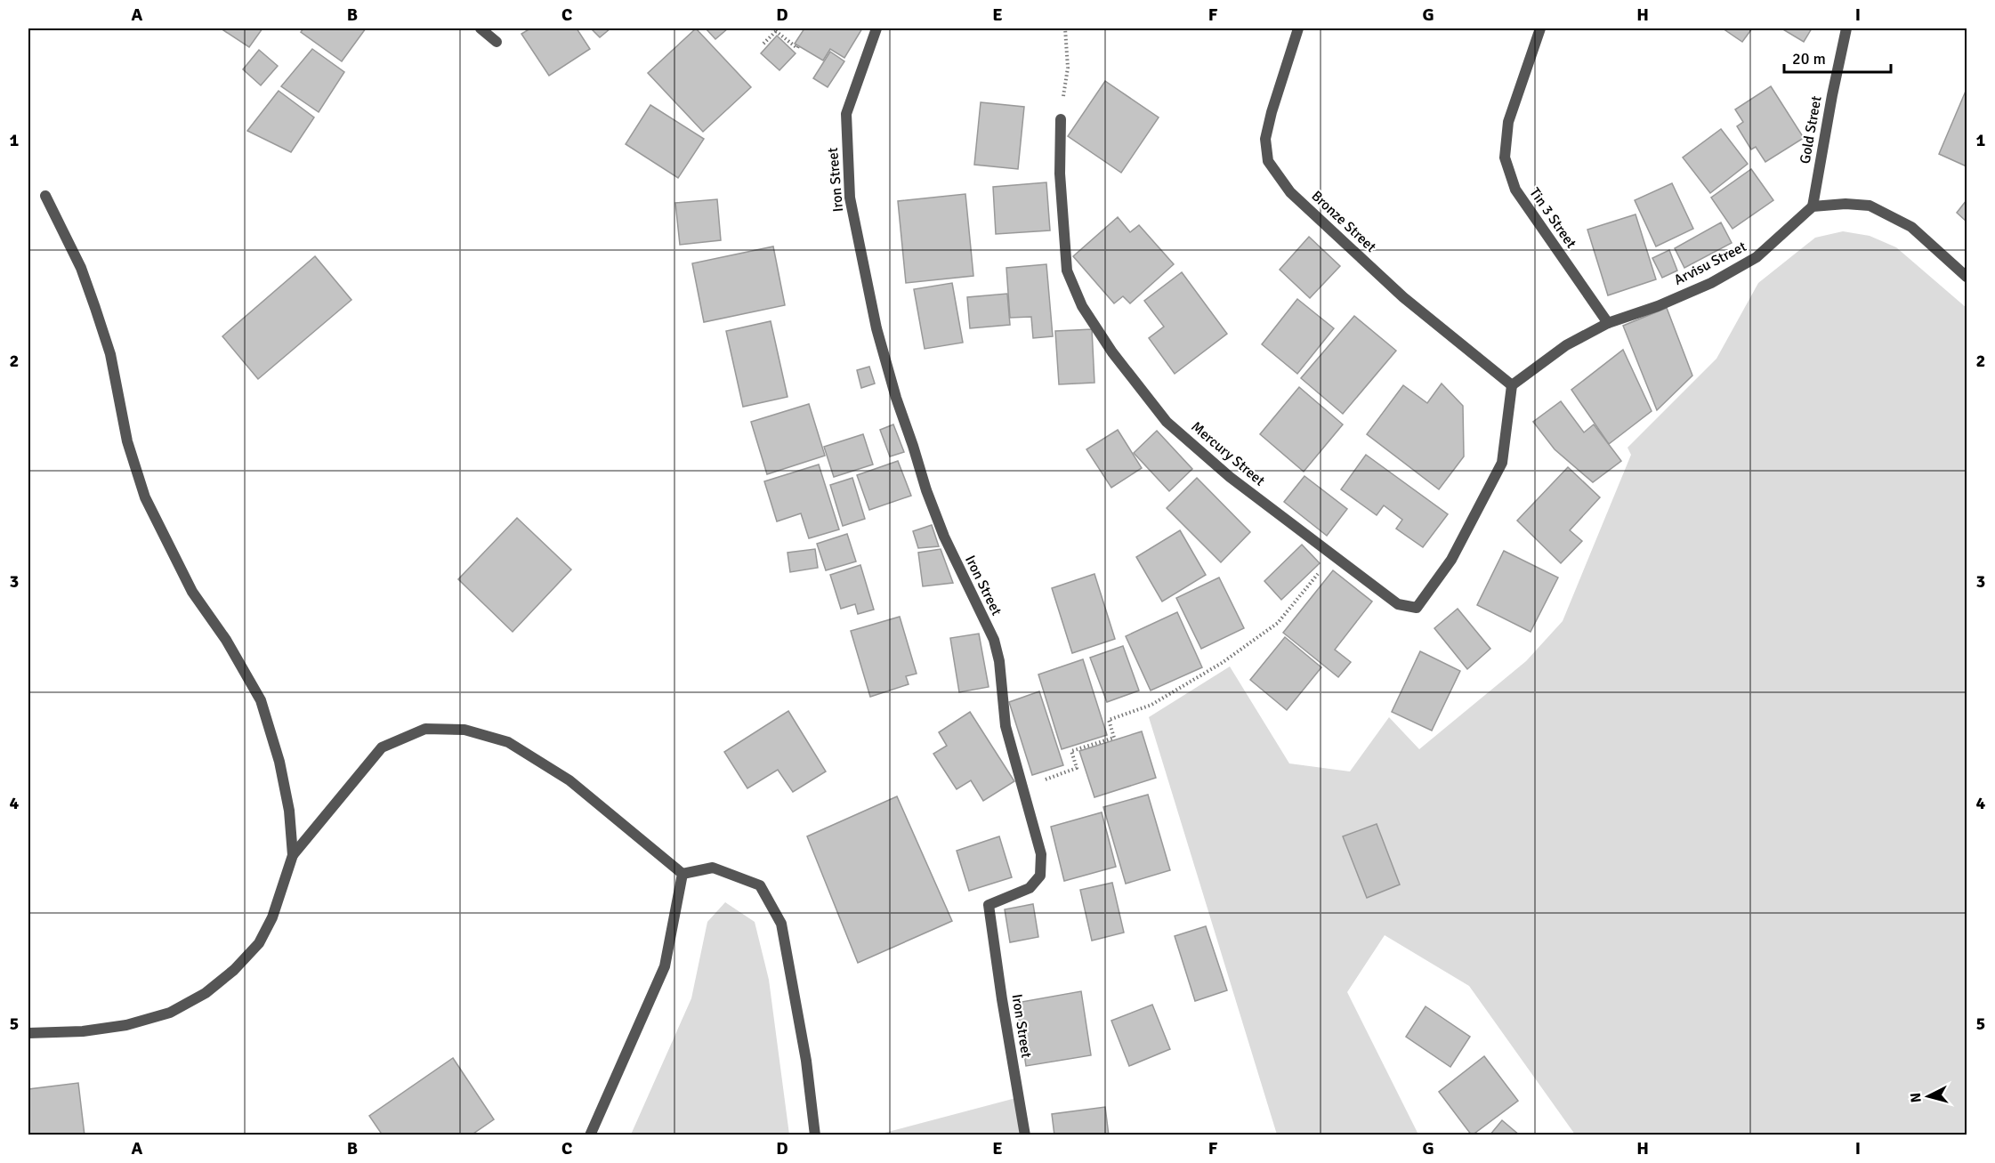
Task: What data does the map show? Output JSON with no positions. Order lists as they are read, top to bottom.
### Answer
{
  "streets": {
    "street": [
      "Gold Street",
      "Iron Street",
      "Tin 3 Street",
      "Bronze Street",
      "Arvisu Street",
      "Mercury Street"
    ]
  },
  "crossings": [
    ["Gold Street", "Arvisu Street"],
    ["Tin 3 Street", "Arvisu Street"],
    ["Bronze Street", "Arvisu Street"],
    ["Bronze Street", "Mercury Street"],
    ["Arvisu Street", "Mercury Street"]
  ],
  "scale_bar": "20 m",
  "north": "left",
  "grid": {
    "columns": [
      "A",
      "B",
      "C",
      "D",
      "E",
      "F",
      "G",
      "H",
      "I"
    ],
    "rows": [
      "1",
      "2",
      "3",
      "4",
      "5"
    ]
  }
}
